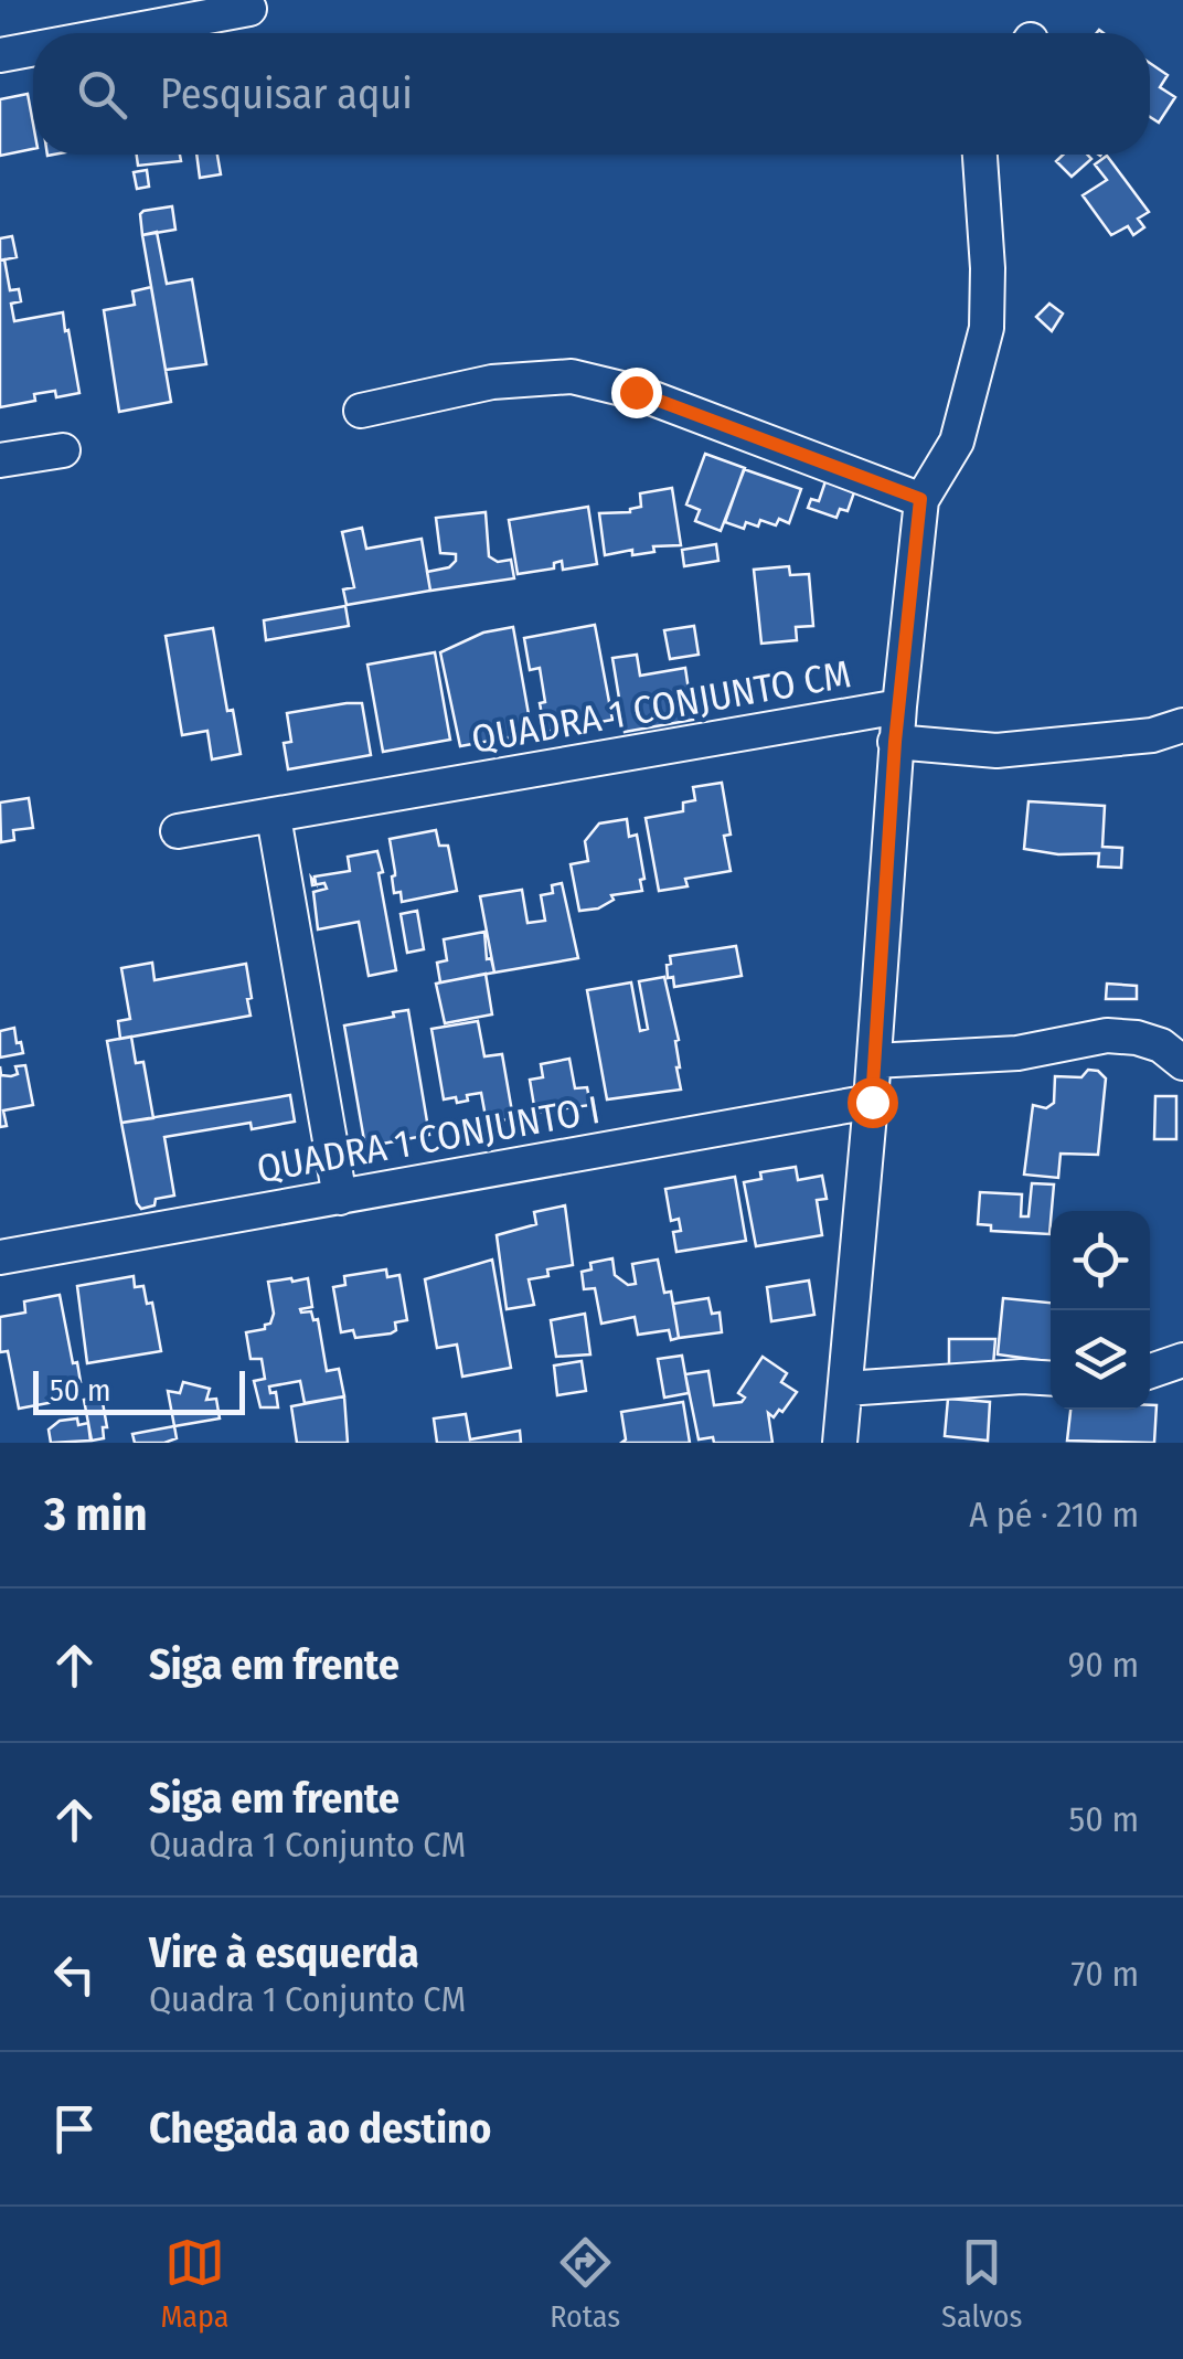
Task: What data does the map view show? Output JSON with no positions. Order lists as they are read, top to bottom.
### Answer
{
  "streets": {
    "street": ["QUADRA 1 CONJUNTO CM", "QUADRA 1 CONJUNTO I"]
  },
  "scale_bar": "50 m",
  "page": {
    "search": "Pesquisar aqui",
    "scale": "50 m",
    "heading": ["3 min", "A pé · 210 m"],
    "list": [
      ["Siga em frente", "90 m"],
      ["Siga em frente", "Quadra 1 Conjunto CM", "50 m"],
      ["Vire à esquerda", "Quadra 1 Conjunto CM", "70 m"],
      "Chegada ao destino"
    ],
    "nav": ["Mapa", "Rotas", "Salvos"]
  }
}
